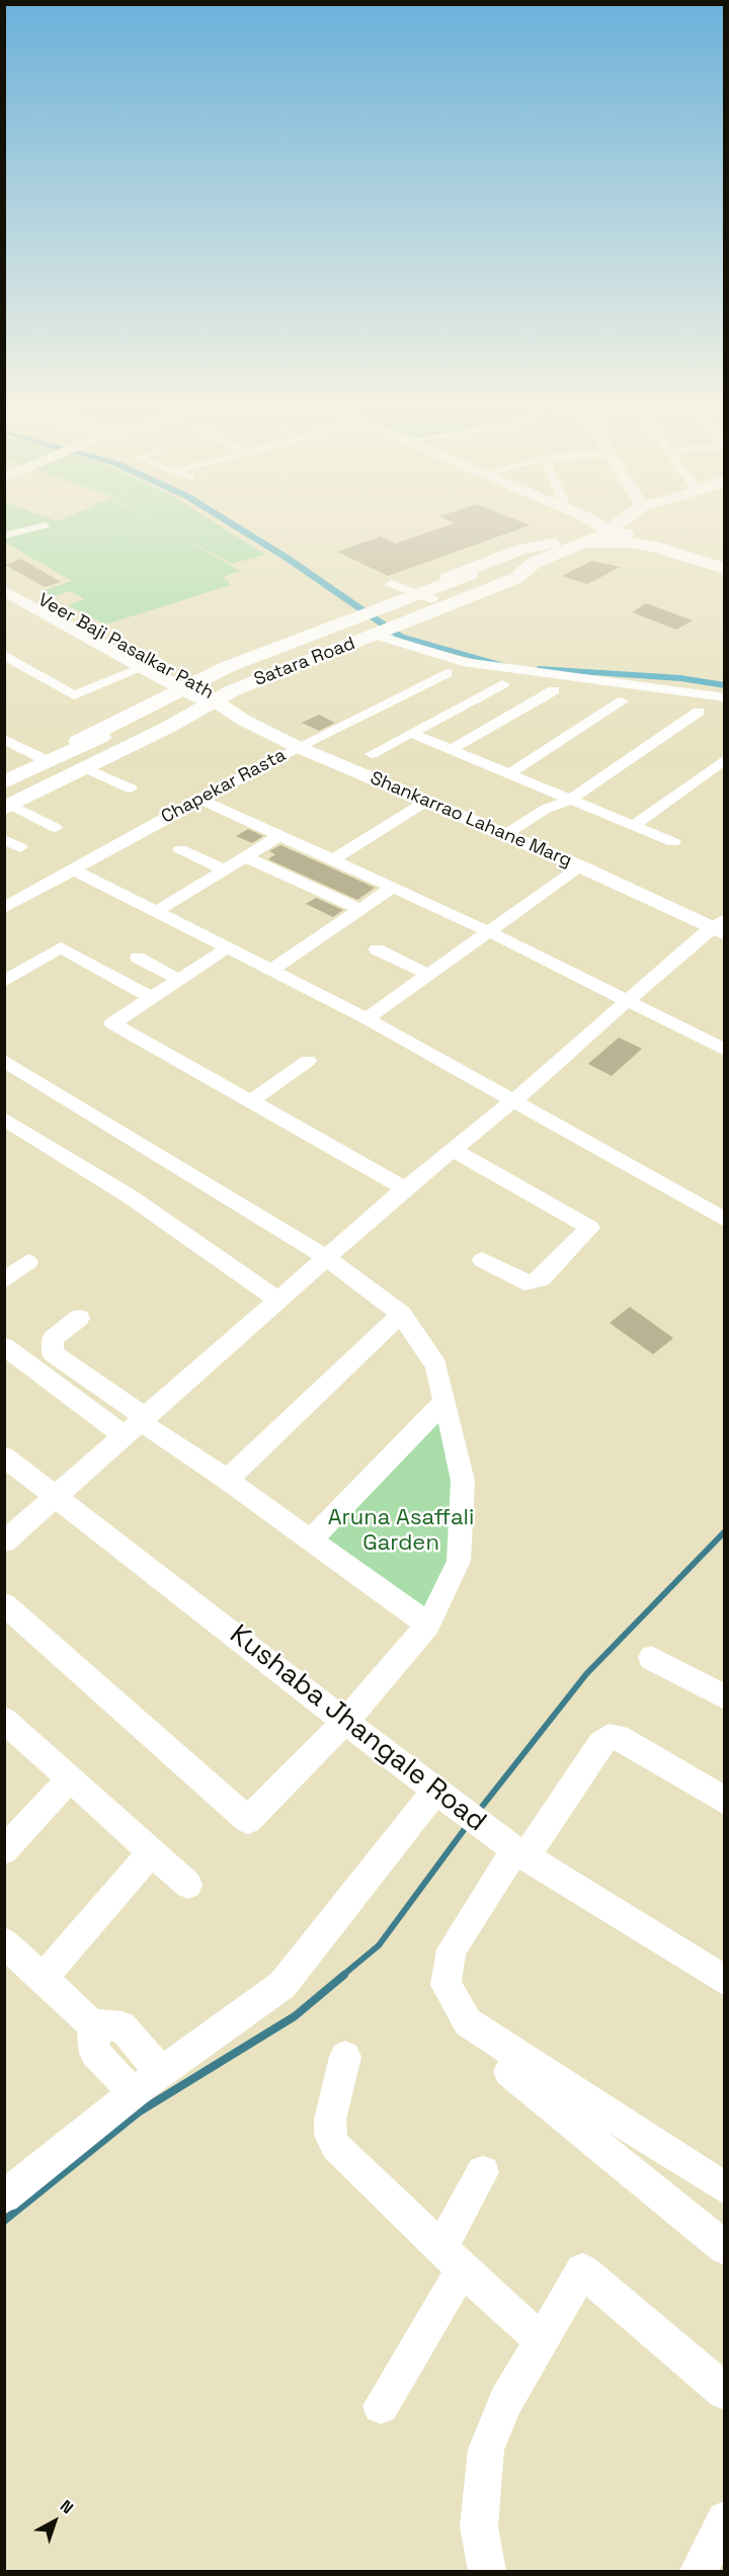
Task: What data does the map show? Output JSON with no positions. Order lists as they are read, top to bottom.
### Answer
{
  "streets": {
    "highway": ["Satara Road"],
    "main road": ["Veer Baji Pasalkar Path", "Shankarrao Lahane Marg"],
    "street": ["Chapekar Rasta", "Kushaba Jhangale Road"]
  },
  "crossings": [
    ["Veer Baji Pasalkar Path", "Satara Road"],
    ["Veer Baji Pasalkar Path", "Shankarrao Lahane Marg"],
    ["Satara Road", "Shankarrao Lahane Marg"],
    ["Chapekar Rasta", "Shankarrao Lahane Marg"]
  ],
  "parks": ["Aruna Asaffali Garden"],
  "north": "top right"
}
